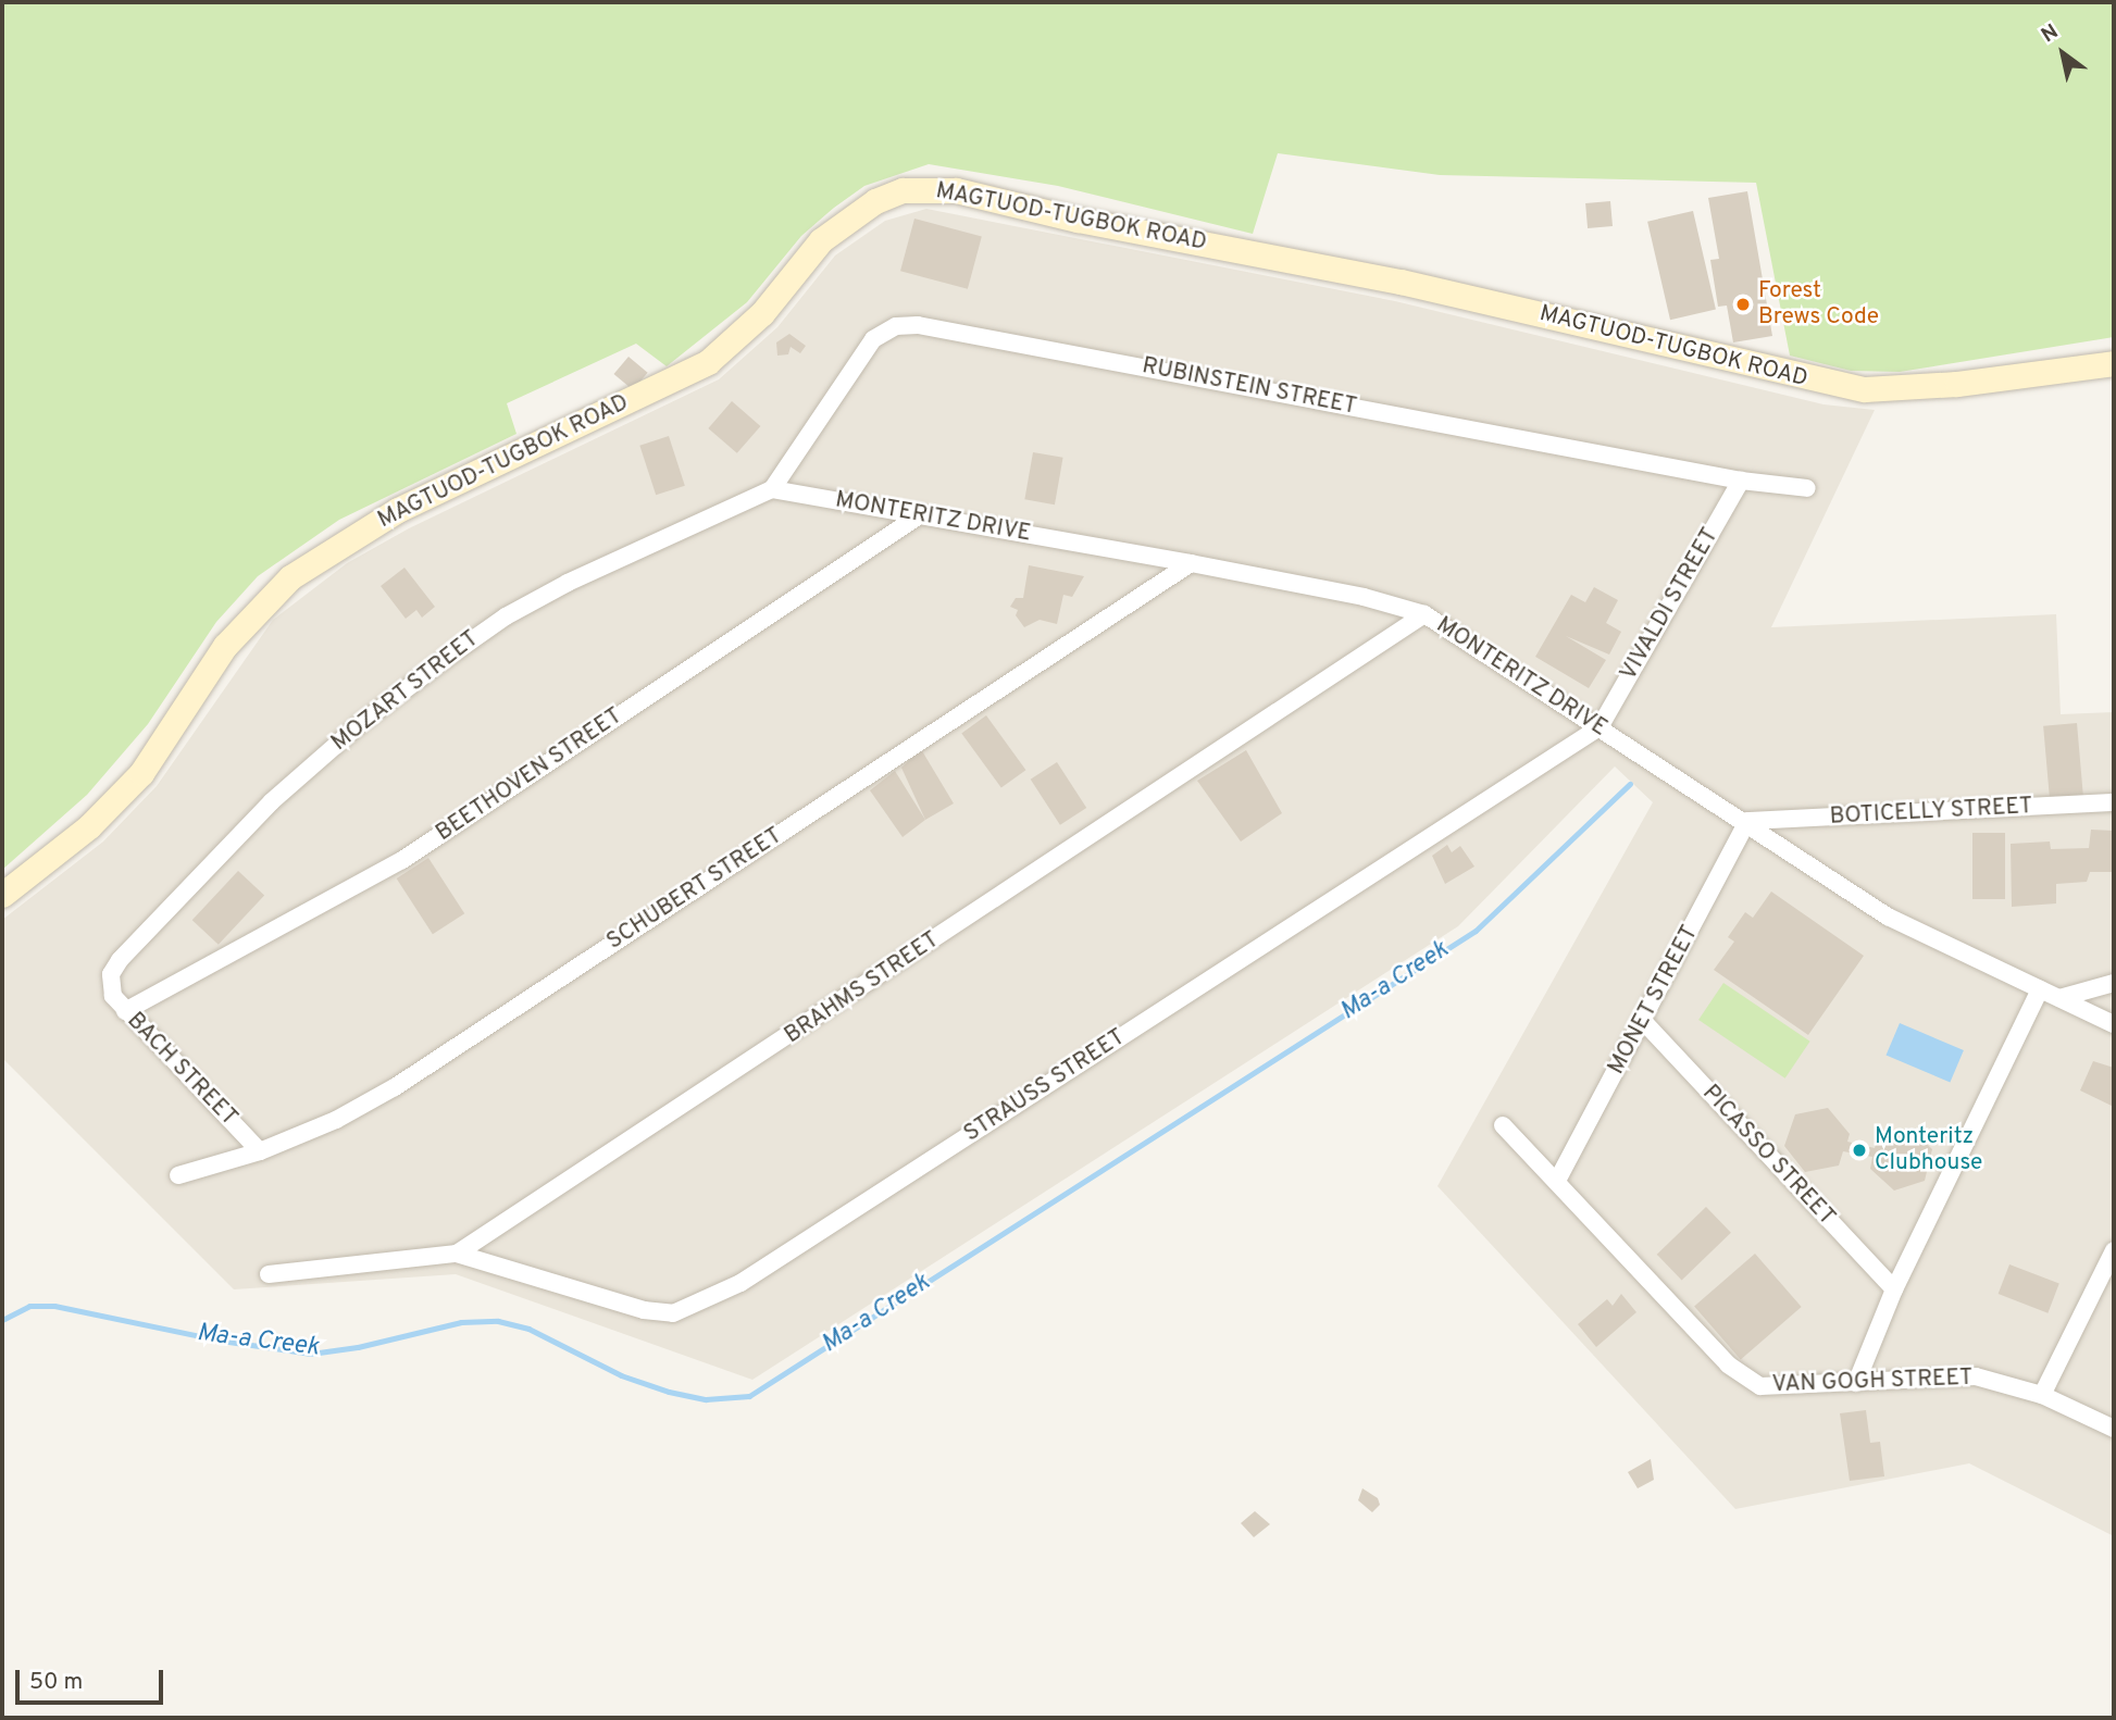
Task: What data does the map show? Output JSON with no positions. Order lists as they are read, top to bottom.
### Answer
{
  "streets": {
    "main road": ["MAGTUOD-TUGBOK ROAD"],
    "street": [
      "RUBINSTEIN STREET",
      "MONTERITZ DRIVE",
      "VIVALDI STREET",
      "MOZART STREET",
      "BEETHOVEN STREET",
      "BOTICELLY STREET",
      "SCHUBERT STREET",
      "BRAHMS STREET",
      "MONET STREET",
      "BACH STREET",
      "STRAUSS STREET",
      "PICASSO STREET",
      "VAN GOGH STREET"
    ]
  },
  "crossings": [
    ["RUBINSTEIN STREET", "MONTERITZ DRIVE"],
    ["RUBINSTEIN STREET", "VIVALDI STREET"],
    ["RUBINSTEIN STREET", "MOZART STREET"],
    ["MONTERITZ DRIVE", "VIVALDI STREET"],
    ["MONTERITZ DRIVE", "MOZART STREET"],
    ["MONTERITZ DRIVE", "BEETHOVEN STREET"],
    ["MONTERITZ DRIVE", "BOTICELLY STREET"],
    ["MONTERITZ DRIVE", "SCHUBERT STREET"],
    ["MONTERITZ DRIVE", "BRAHMS STREET"],
    ["MONTERITZ DRIVE", "MONET STREET"],
    ["MONTERITZ DRIVE", "STRAUSS STREET"],
    ["VIVALDI STREET", "STRAUSS STREET"],
    ["MOZART STREET", "BACH STREET"],
    ["BEETHOVEN STREET", "BACH STREET"],
    ["BOTICELLY STREET", "MONET STREET"],
    ["SCHUBERT STREET", "BACH STREET"],
    ["BRAHMS STREET", "STRAUSS STREET"],
    ["MONET STREET", "PICASSO STREET"],
    ["MONET STREET", "VAN GOGH STREET"]
  ],
  "water": ["Ma-a Creek"],
  "places": ["Forest Brews Code", "Monteritz Clubhouse"],
  "scale_bar": "50 m",
  "north": "top left"
}
